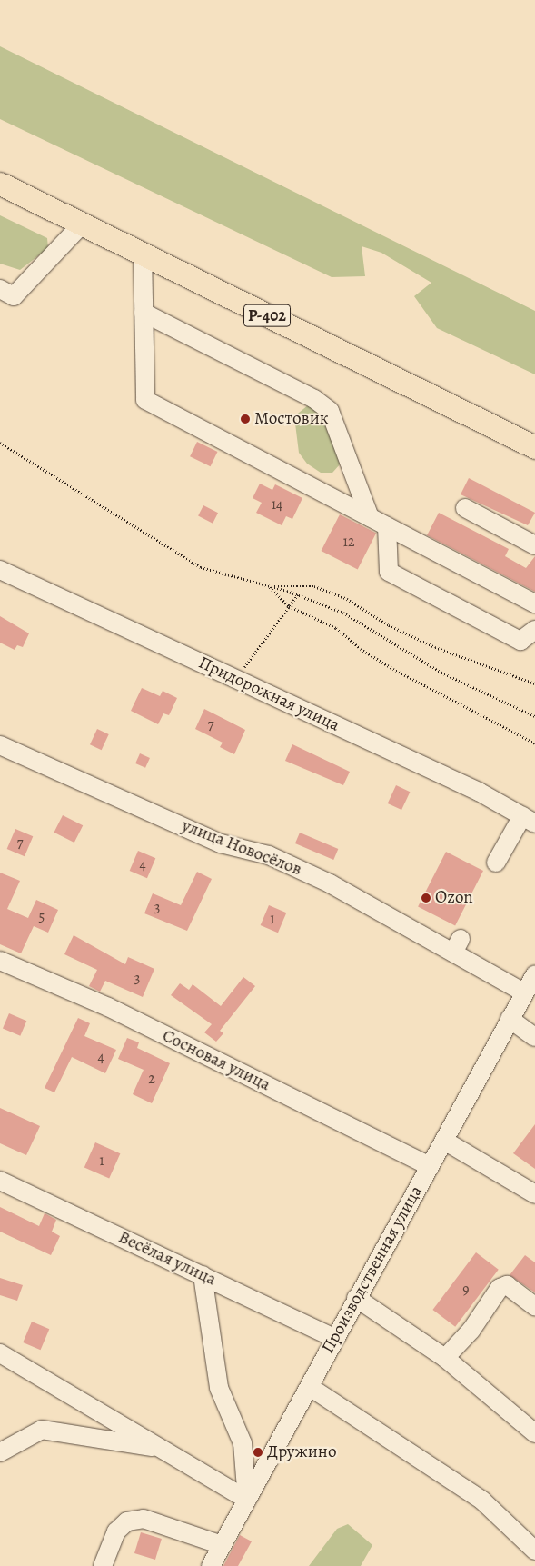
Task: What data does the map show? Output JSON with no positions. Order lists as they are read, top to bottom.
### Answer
{
  "streets": {
    "main road": ["Р-402"],
    "street": [
      "Придорожная улица",
      "улица Новосёлов",
      "Сосновая улица",
      "Весёлая улица",
      "Производственная улица"
    ]
  },
  "crossings": [
    ["улица Новосёлов", "Производственная улица"],
    ["Сосновая улица", "Производственная улица"],
    ["Весёлая улица", "Производственная улица"]
  ],
  "places": ["Мостовик", "Ozon", "Дружино"],
  "house_numbers": [
    "14",
    "12",
    "7",
    "7",
    "4",
    "3",
    "5",
    "1",
    "3",
    "4",
    "2",
    "1",
    "9"
  ]
}
